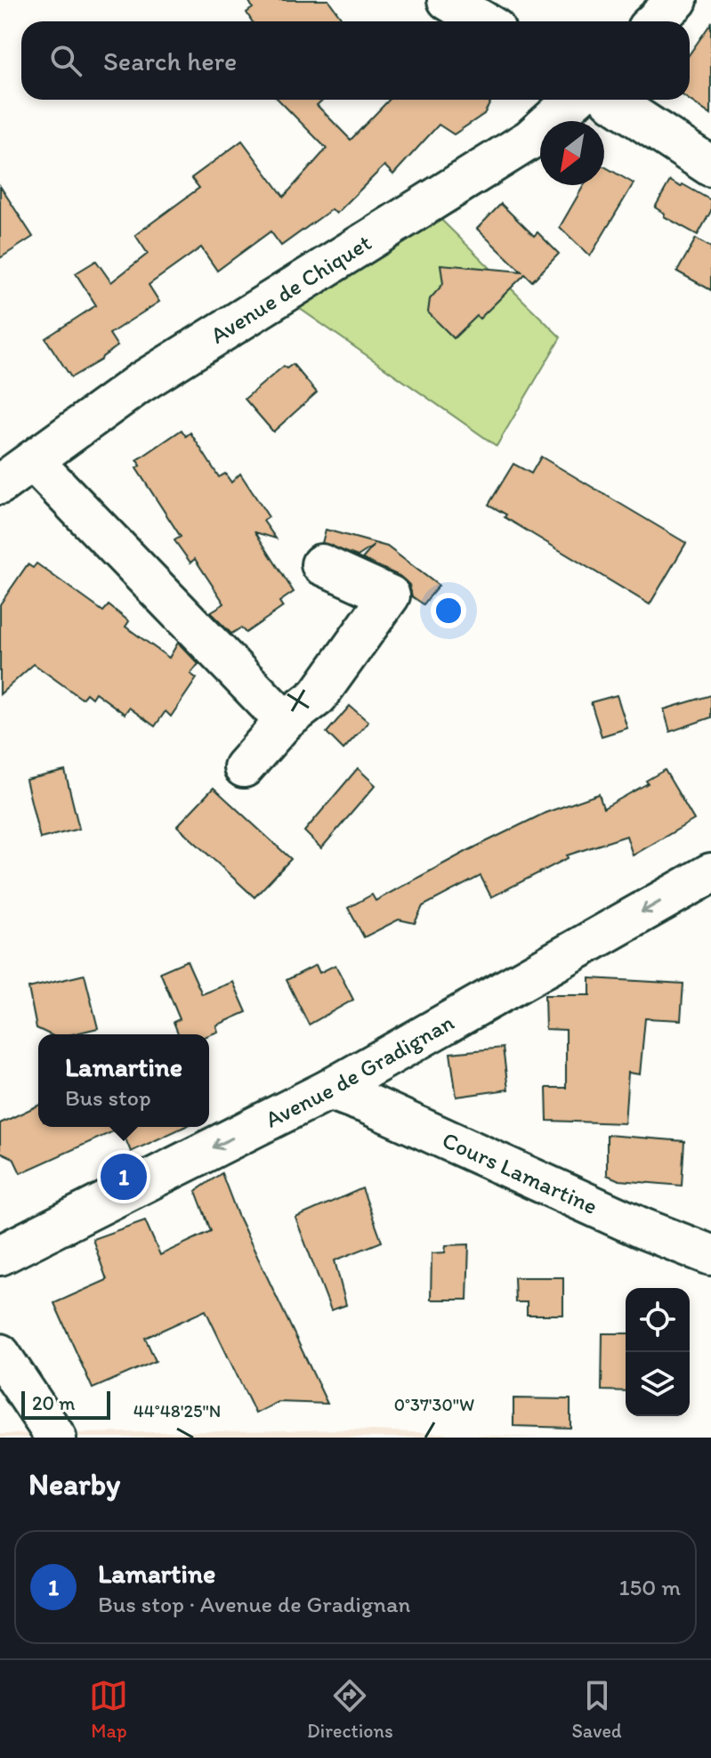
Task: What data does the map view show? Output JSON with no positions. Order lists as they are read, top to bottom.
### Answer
{
  "streets": {
    "street": ["Avenue de Chiquet", "Avenue de Gradignan", "Cours Lamartine"]
  },
  "crossings": [
    ["Avenue de Gradignan", "Cours Lamartine"]
  ],
  "one_way": ["Avenue de Gradignan"],
  "scale_bar": "20 m",
  "north": "bottom left",
  "page": {
    "search": "Search here",
    "popup": ["Lamartine", "Bus stop"],
    "pins": "1",
    "scale": "20 m",
    "heading": "Nearby",
    "list": [
      {
        "mark": "1",
        "name": "Lamartine",
        "note": "Bus stop · Avenue de Gradignan",
        "value": "150 m"
      }
    ],
    "nav": ["Map", "Directions", "Saved"]
  },
  "coordinates": ["0°37'30\"W", "44°48'25\"N"]
}
